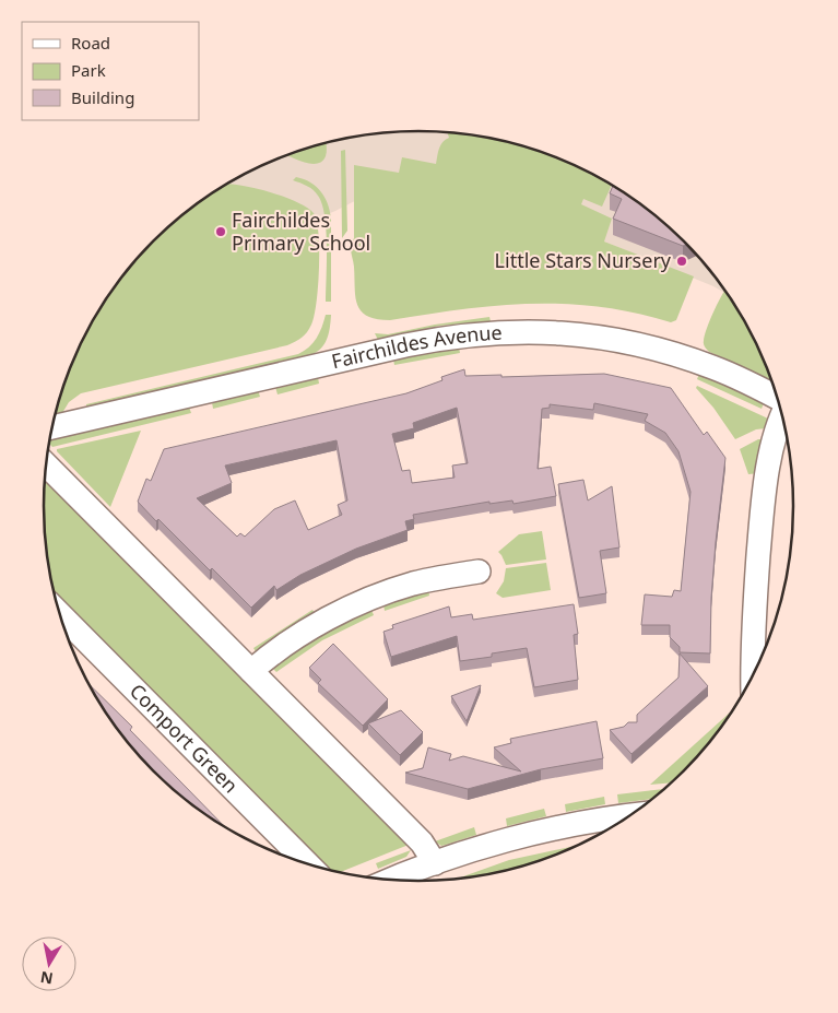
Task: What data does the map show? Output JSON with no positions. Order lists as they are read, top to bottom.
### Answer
{
  "streets": {
    "street": ["Fairchildes Avenue", "Comport Green"]
  },
  "places": ["Fairchildes Primary School", "Little Stars Nursery"],
  "legend": ["Road", "Park", "Building"],
  "north": "bottom"
}
